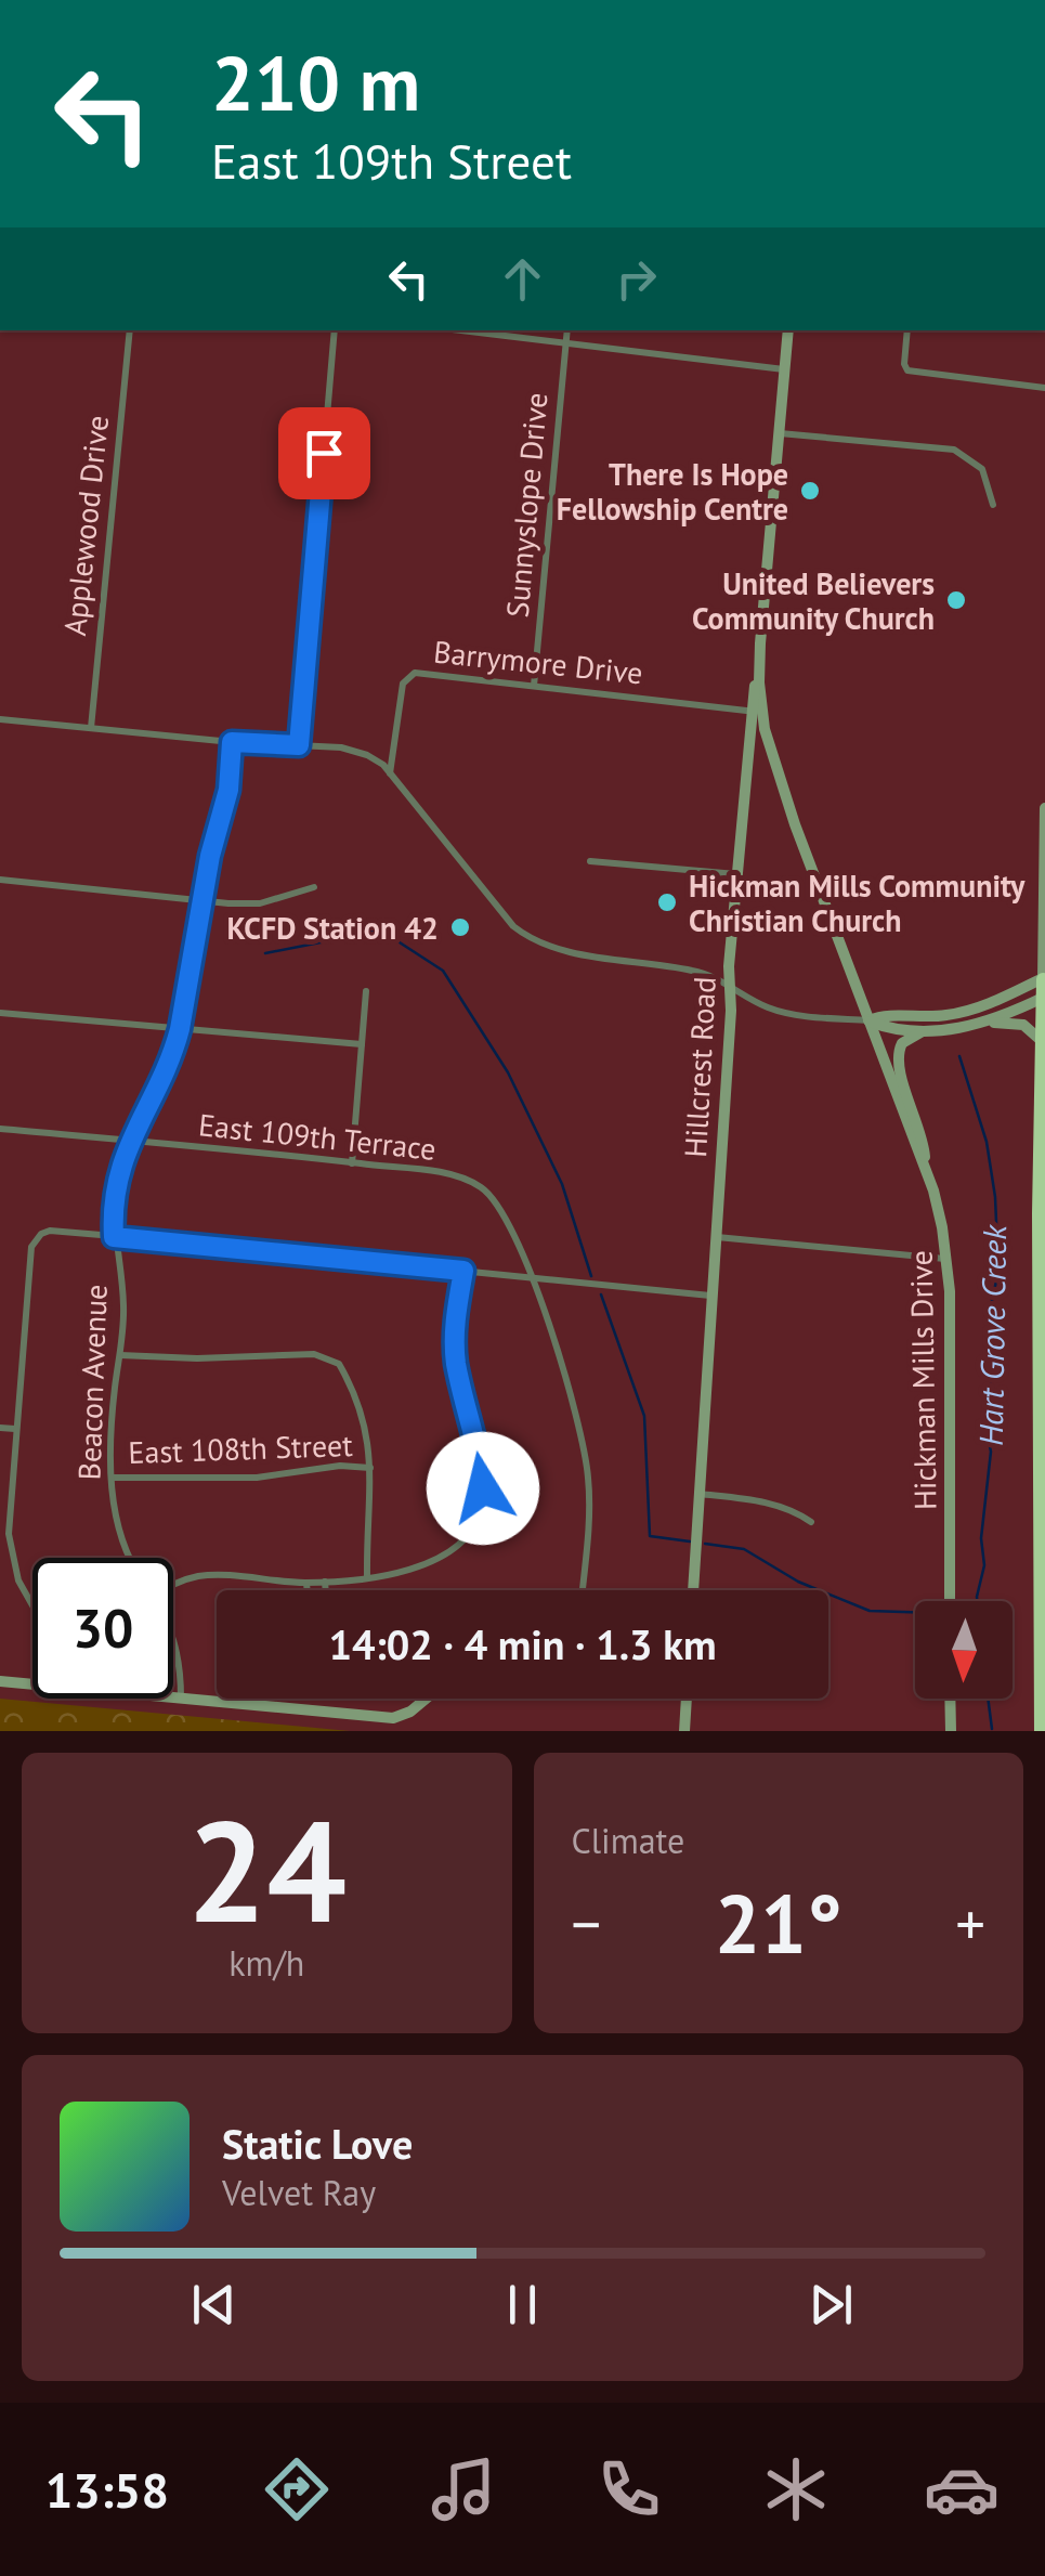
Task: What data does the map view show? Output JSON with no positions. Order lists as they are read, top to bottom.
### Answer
{
  "streets": {
    "street": [
      "Sunnyslope Drive",
      "Applewood Drive",
      "Barrymore Drive",
      "Hillcrest Road",
      "East 109th Terrace",
      "Hickman Mills Drive",
      "Beacon Avenue",
      "East 108th Street"
    ]
  },
  "crossings": [
    ["Sunnyslope Drive", "Barrymore Drive"],
    ["Barrymore Drive", "Hillcrest Road"],
    ["Barrymore Drive", "Hickman Mills Drive"],
    ["Hillcrest Road", "Hickman Mills Drive"],
    ["East 109th Terrace", "Beacon Avenue"],
    ["Beacon Avenue", "East 108th Street"]
  ],
  "water": ["Hart Grove Creek"],
  "places": [
    "There Is Hope Fellowship Centre",
    "United Believers Community Church",
    "Hickman Mills Community Christian Church",
    "KCFD Station 42"
  ],
  "north": "bottom",
  "page": {
    "turn": ["210 m", "East 109th Street"],
    "limit": "30",
    "trip": "14:02 · 4 min · 1.3 km",
    "tile": [
      ["24", "km/h"],
      "Climate"
    ],
    "heat": ["−", "21°", "+"],
    "song": ["Static Love", "Velvet Ray"],
    "tabs": "13:58"
  }
}
